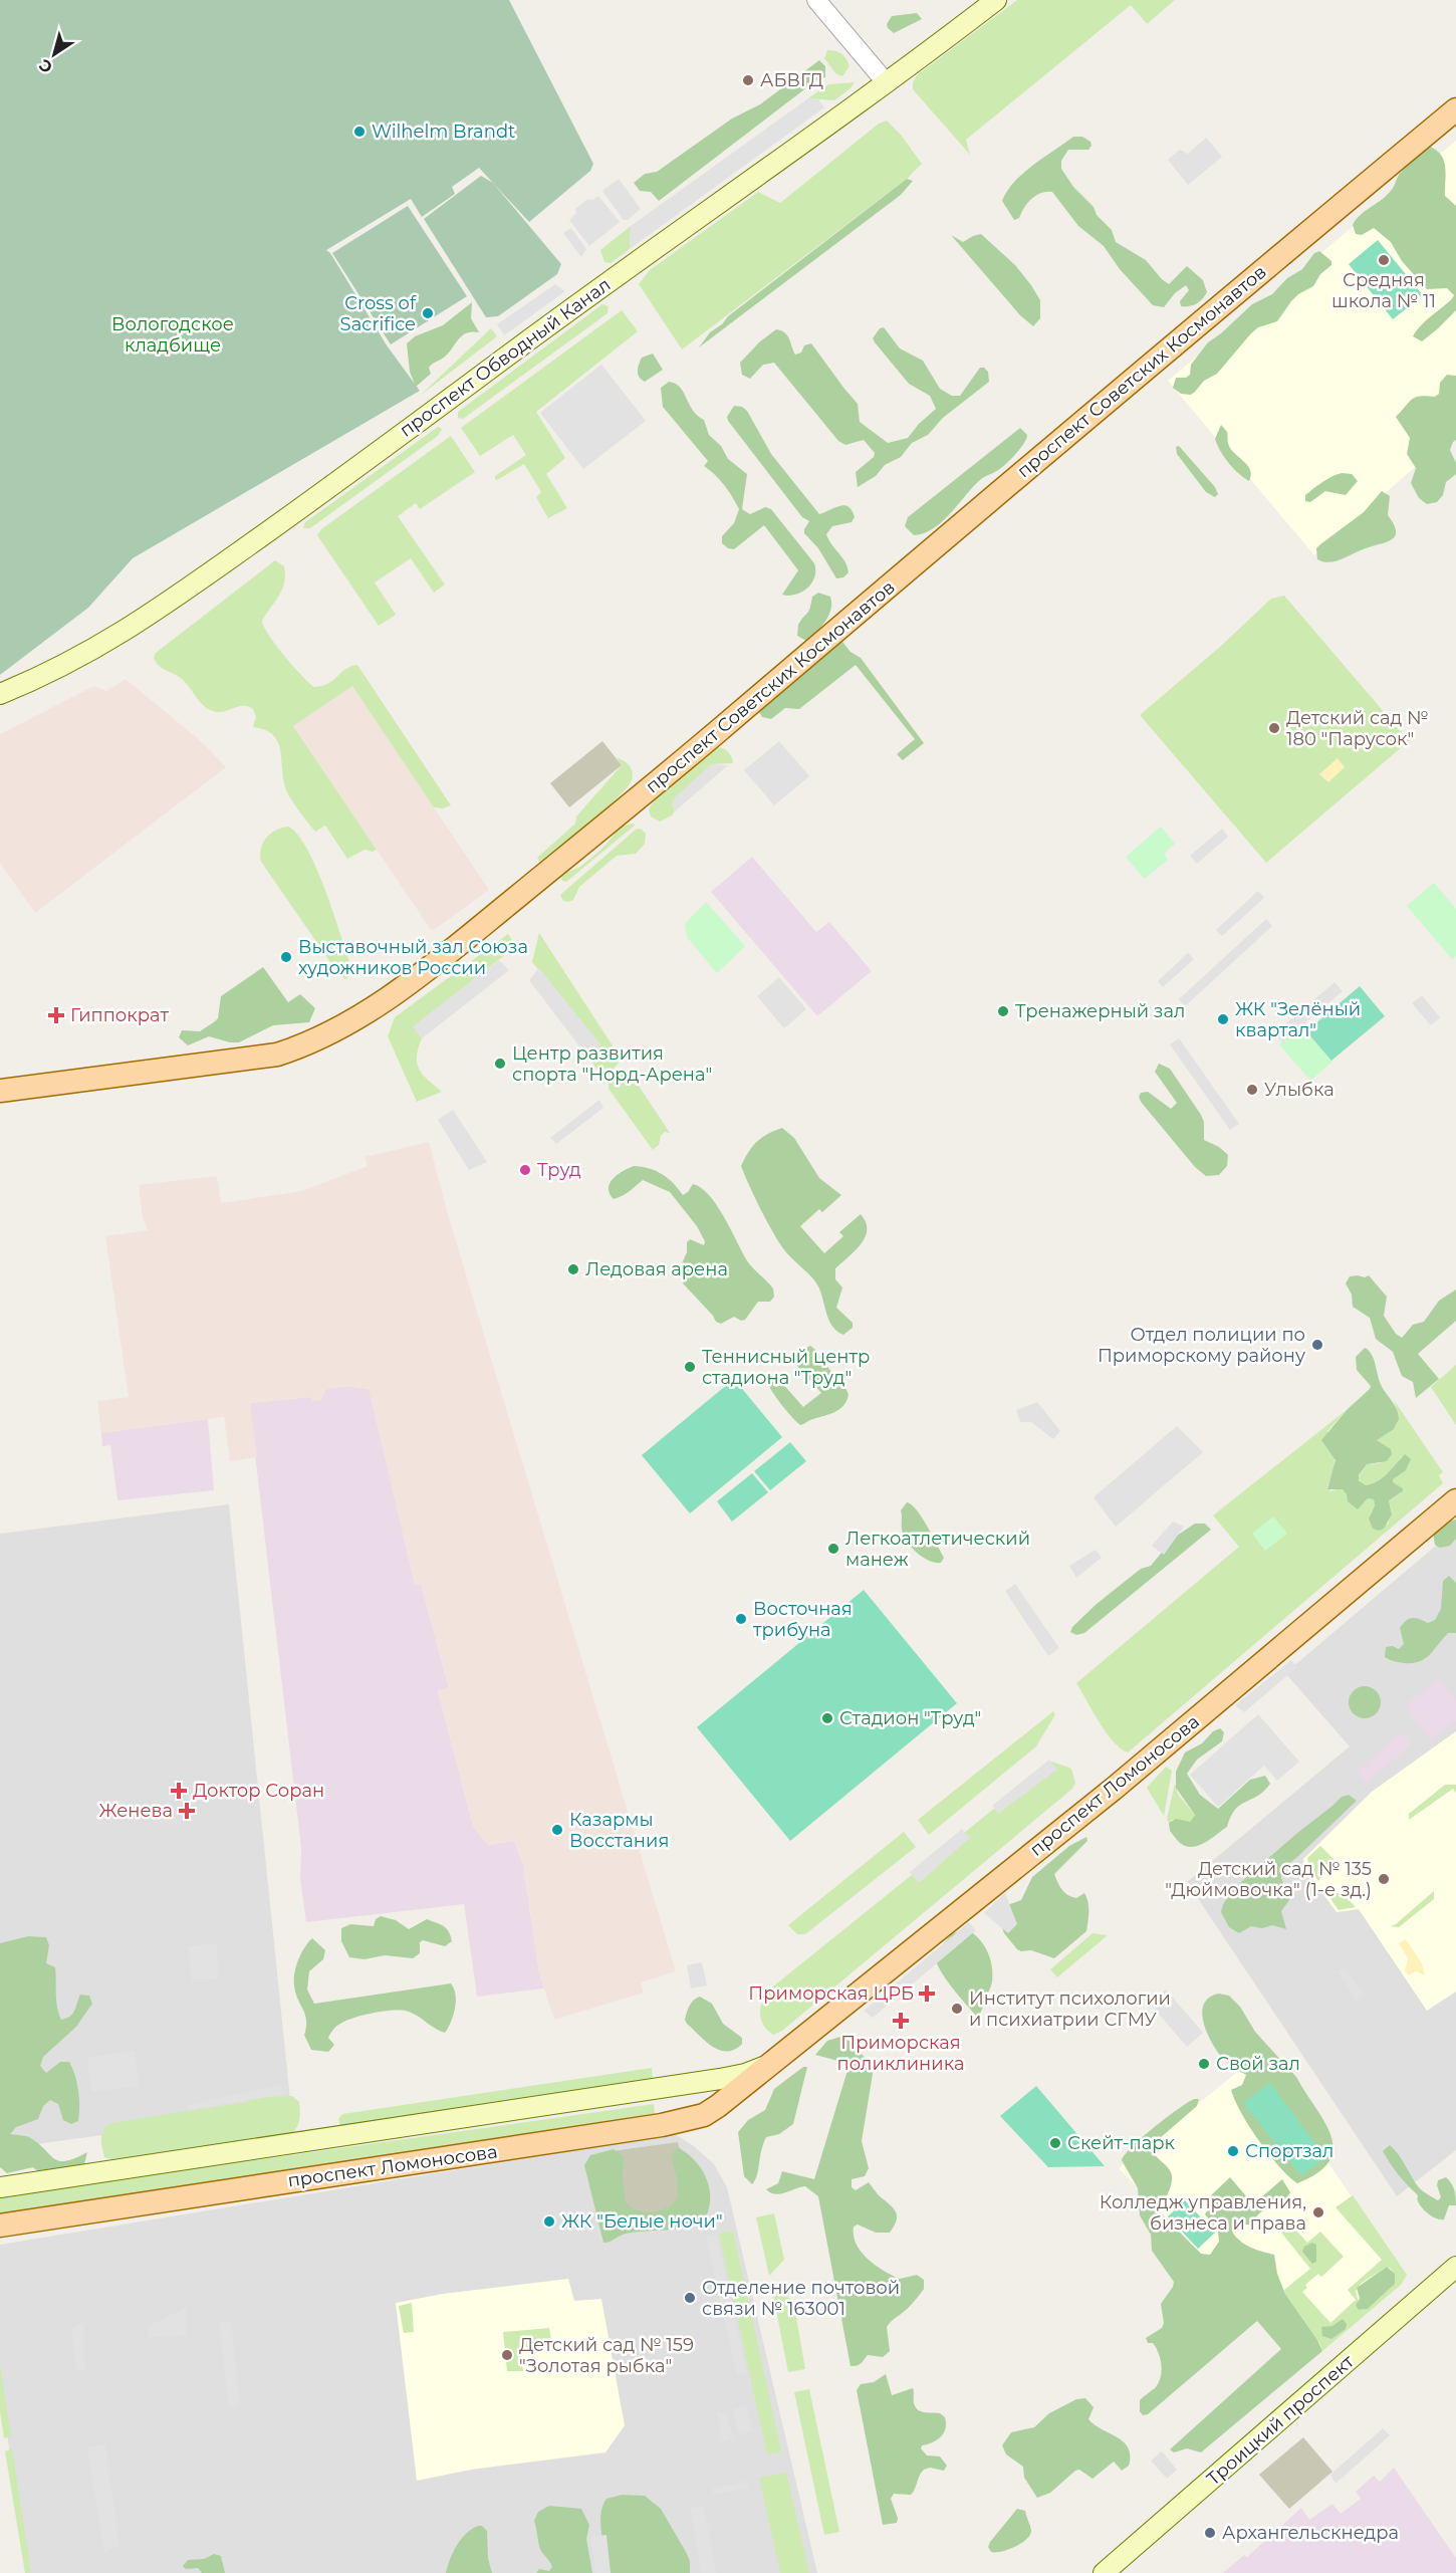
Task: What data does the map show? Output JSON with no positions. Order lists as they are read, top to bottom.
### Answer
{
  "streets": {
    "main road": [
      "проспект Обводный Канал",
      "проспект Советских Космонавтов",
      "проспект Ломоносова",
      "Троицкий проспект"
    ]
  },
  "parks": ["Вологодское кладбище"],
  "places": {
    "other": [
      "АБВГД",
      "Wilhelm Brandt",
      "Средняя школа № 11",
      "Cross of Sacrifice",
      "Детский сад № 180 \"Парусок\"",
      "Выставочный зал Союза художников России",
      "Тренажерный зал",
      "ЖК \"Зелёный квартал\"",
      "Центр развития спорта \"Норд-Арена\"",
      "Улыбка",
      "Труд",
      "Ледовая арена",
      "Отдел полиции по Приморскому району",
      "Теннисный центр стадиона \"Труд\"",
      "Легкоатлетический манеж",
      "Восточная трибуна",
      "Стадион \"Труд\"",
      "Казармы Восстания",
      "Детский сад № 135 \"Дюймовочка\" (1-е зд.)",
      "Институт психологии и психиатрии СГМУ",
      "Свой зал",
      "Скейт-парк",
      "Спортзал",
      "Колледж управления, бизнеса и права",
      "ЖК \"Белые ночи\"",
      "Отделение почтовой связи № 163001",
      "Детский сад № 159 \"Золотая рыбка\"",
      "Архангельскнедра"
    ],
    "health": [
      "Гиппократ",
      "Доктор Соран",
      "Женева",
      "Приморская ЦРБ",
      "Приморская поликлиника"
    ]
  },
  "north": "bottom left"
}
